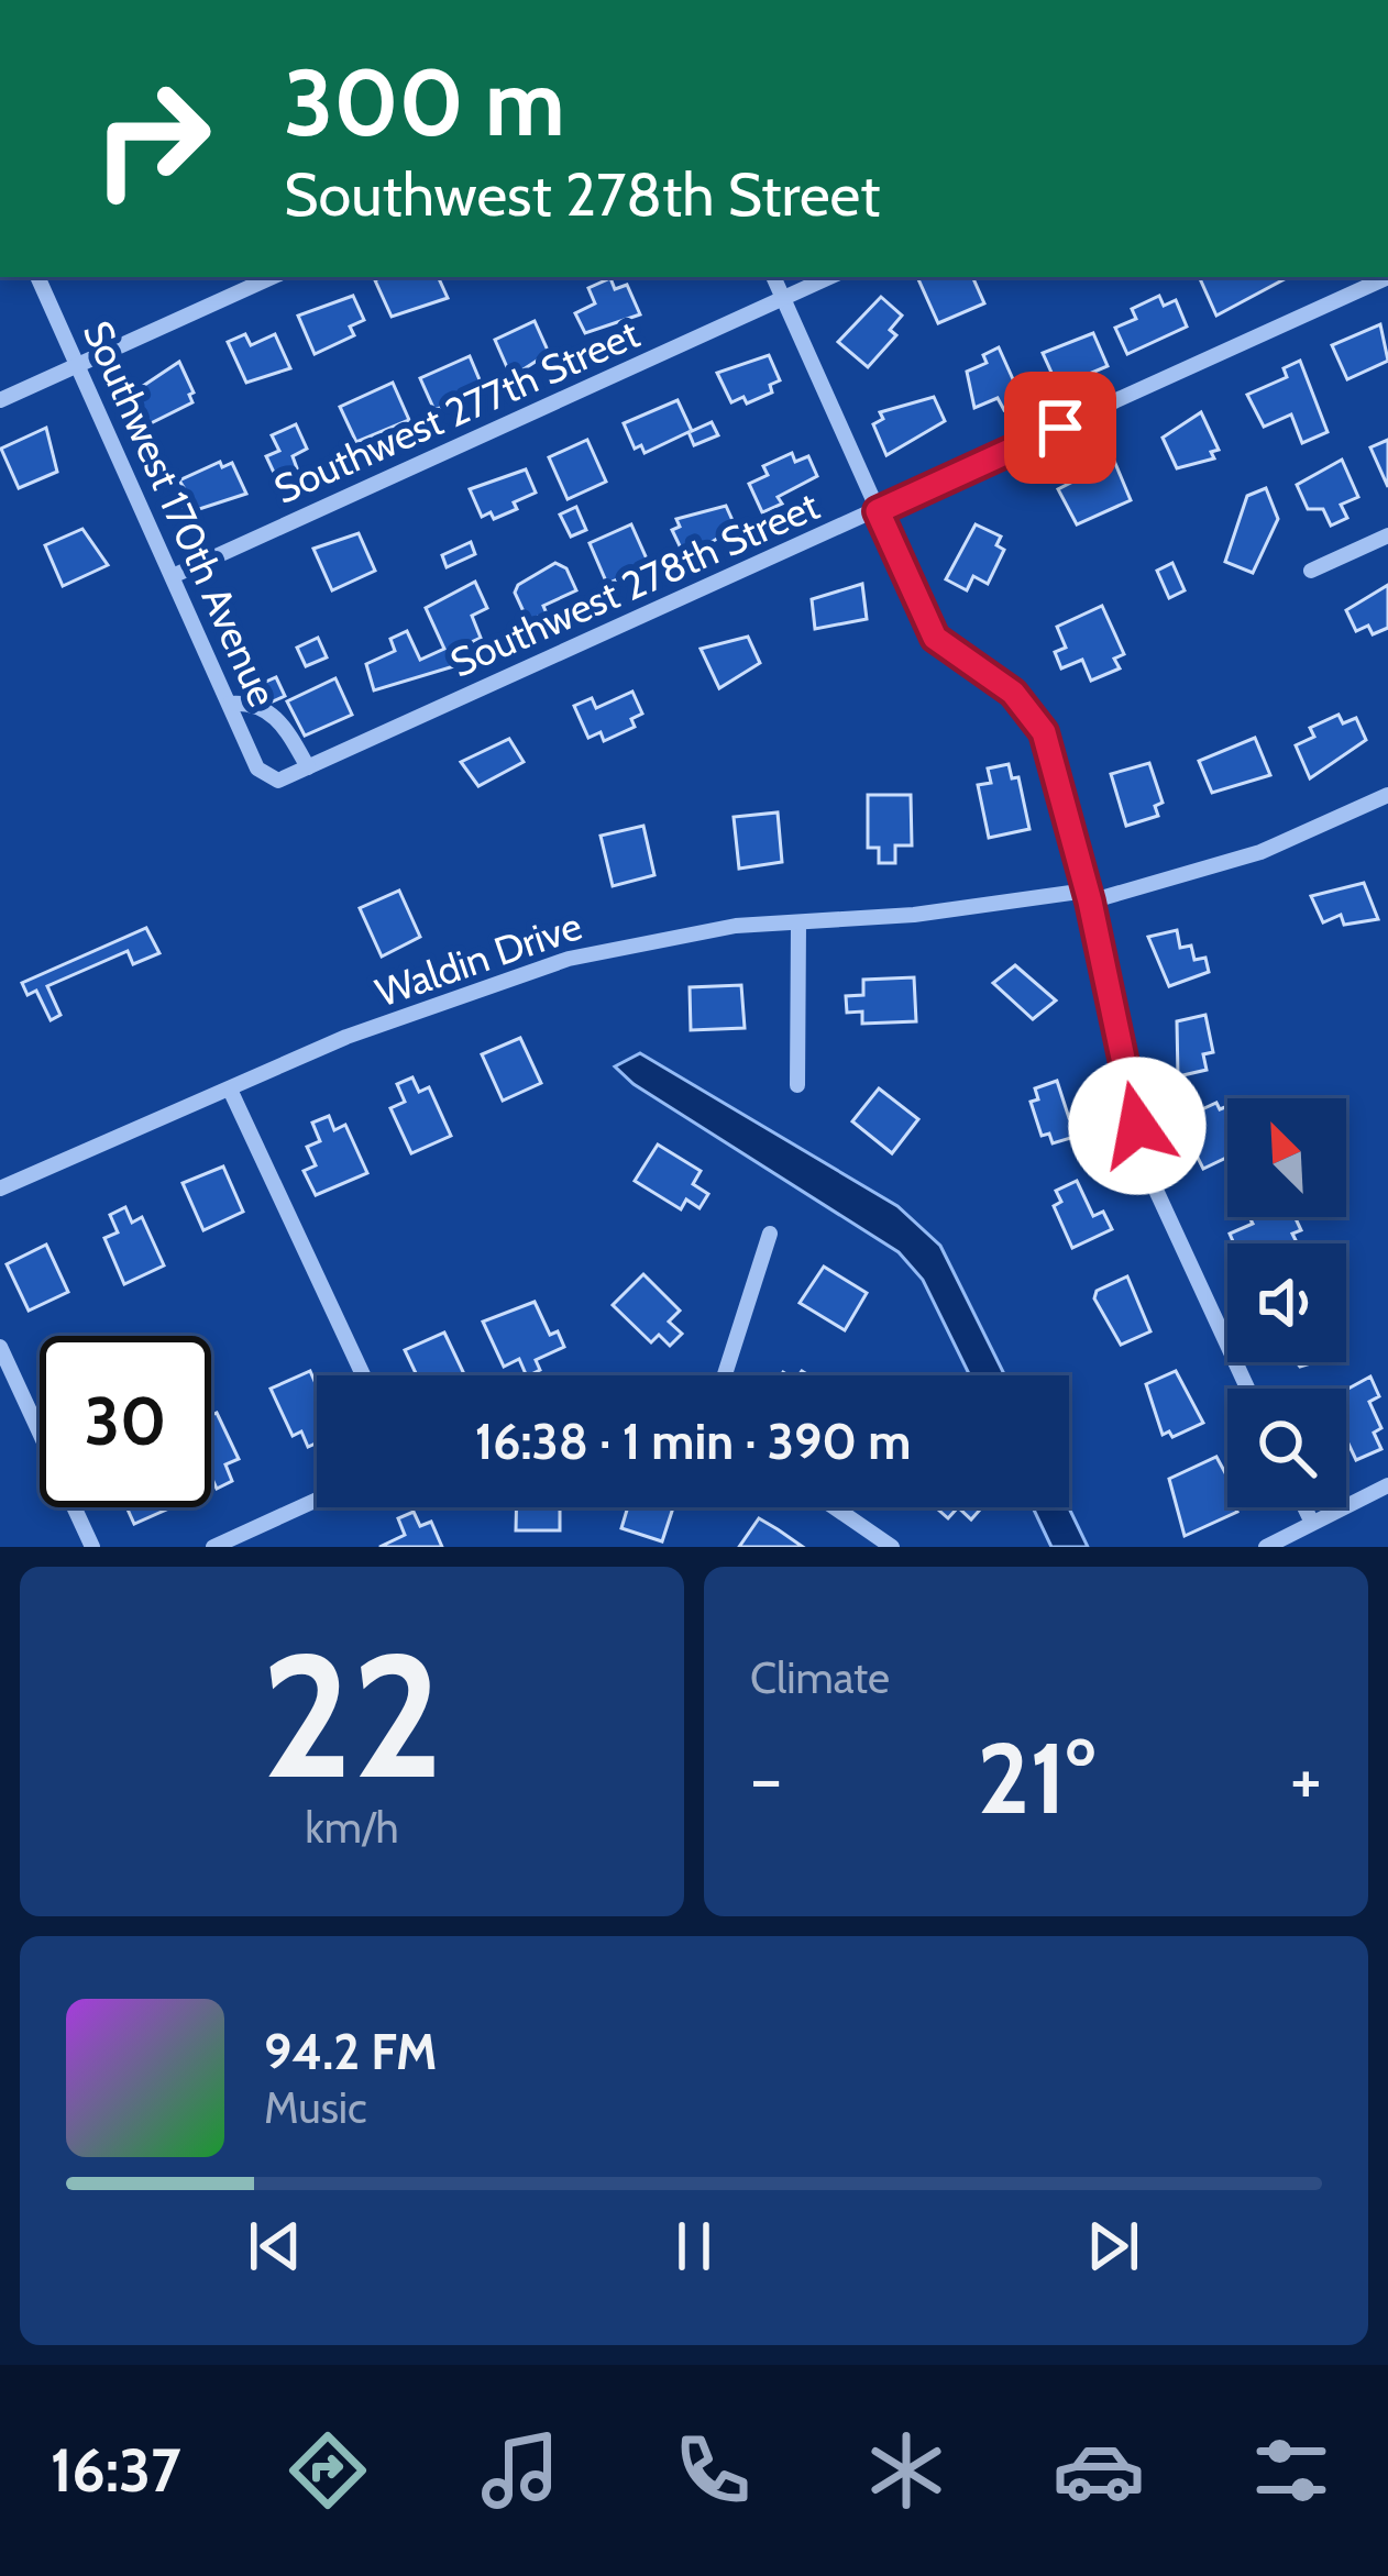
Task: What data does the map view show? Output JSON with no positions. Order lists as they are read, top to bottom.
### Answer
{
  "streets": {
    "street": [
      "Southwest 277th Street",
      "Southwest 170th Avenue",
      "Southwest 278th Street",
      "Waldin Drive"
    ]
  },
  "crossings": [
    ["Southwest 277th Street", "Southwest 170th Avenue"],
    ["Southwest 170th Avenue", "Southwest 278th Street"]
  ],
  "north": "top left",
  "page": {
    "turn": ["300 m", "Southwest 278th Street"],
    "limit": "30",
    "trip": "16:38 · 1 min · 390 m",
    "tile": [
      ["22", "km/h"],
      "Climate"
    ],
    "heat": ["−", "21°", "+"],
    "song": ["94.2 FM", "Music"],
    "tabs": "16:37"
  }
}
